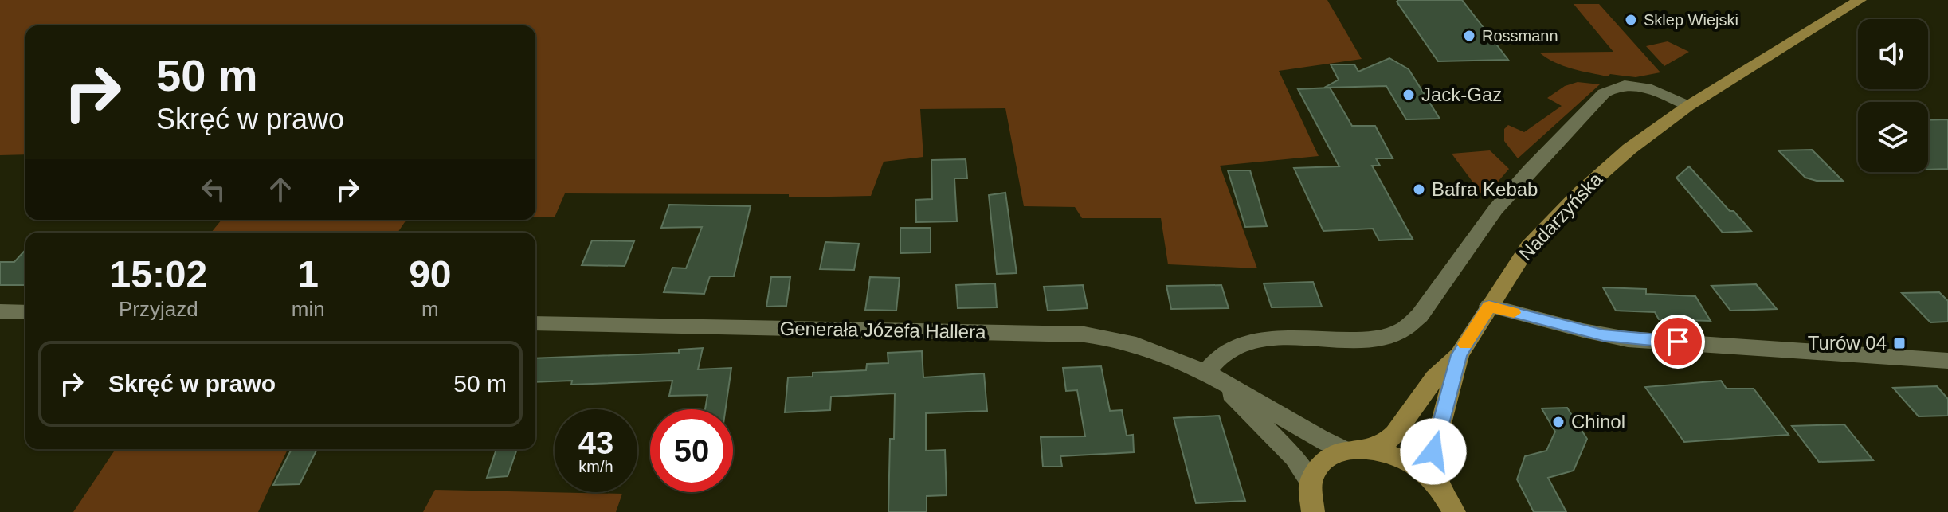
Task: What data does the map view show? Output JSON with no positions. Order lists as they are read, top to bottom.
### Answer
{
  "streets": {
    "main road": ["Nadarzyńska"],
    "street": ["Generała Józefa Hallera"]
  },
  "crossings": [
    ["Nadarzyńska", "Generała Józefa Hallera"]
  ],
  "places": {
    "other": [
      "Sklep Wiejski",
      "Rossmann",
      "Jack-Gaz",
      "Bafra Kebab",
      "Chinol"
    ],
    "transit": ["Turów 04"]
  },
  "page": {
    "turn": ["50 m", "Skręć w prawo"],
    "eta": [
      "15:02",
      "Przyjazd",
      "1",
      "min",
      "90",
      "m"
    ],
    "list": [
      {
        "name": "Skręć w prawo",
        "value": "50 m"
      }
    ],
    "speed": "43 km/h",
    "limit": "50"
  }
}
